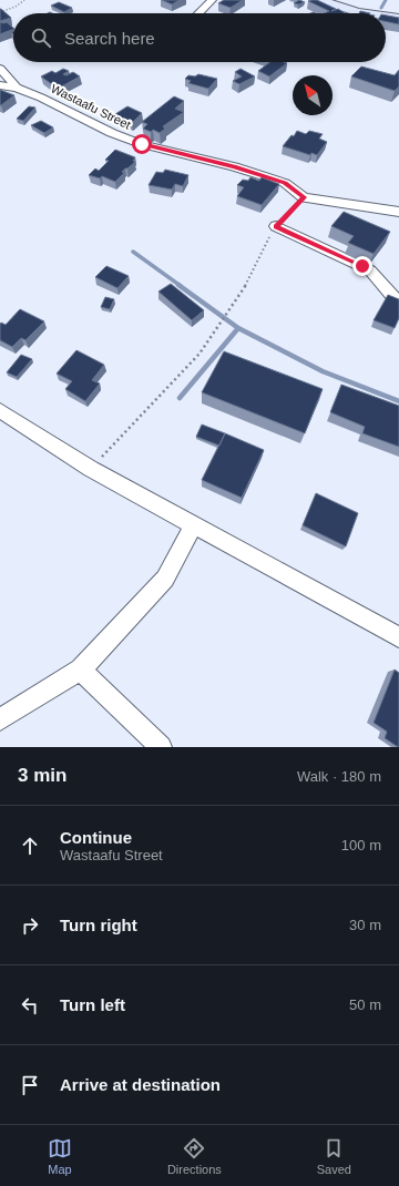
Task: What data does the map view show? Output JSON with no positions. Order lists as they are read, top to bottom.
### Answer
{
  "streets": {
    "street": ["Wastaafu Street"]
  },
  "north": "top left",
  "page": {
    "search": "Search here",
    "heading": ["3 min", "Walk · 180 m"],
    "list": [
      ["Continue", "Wastaafu Street", "100 m"],
      ["Turn right", "30 m"],
      ["Turn left", "50 m"],
      "Arrive at destination"
    ],
    "nav": ["Map", "Directions", "Saved"]
  }
}
